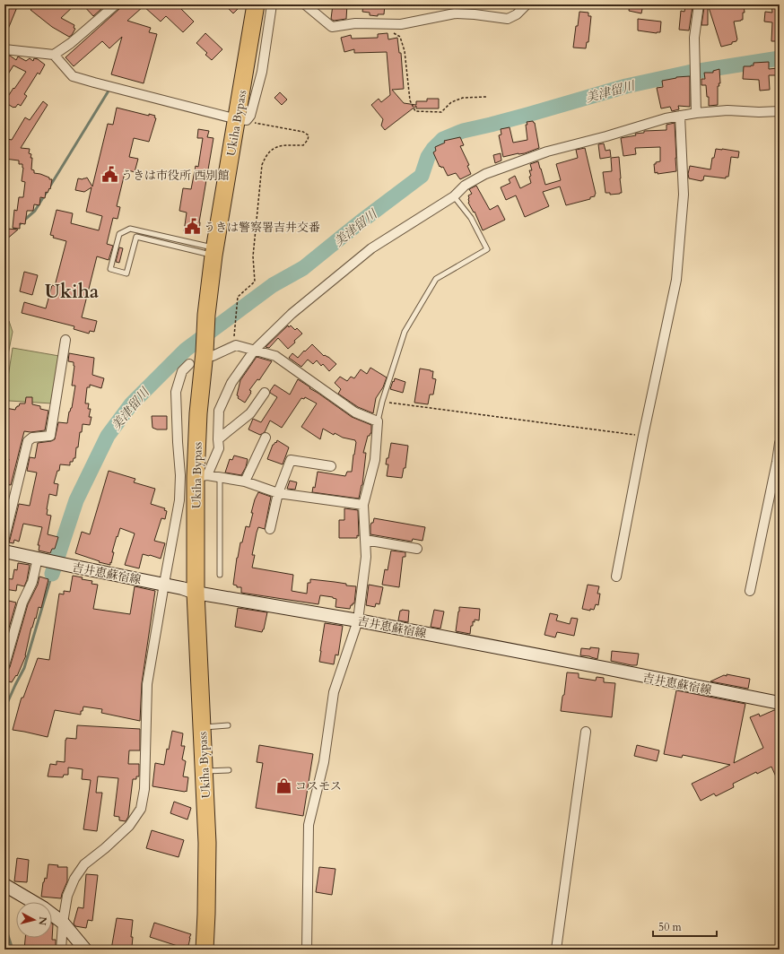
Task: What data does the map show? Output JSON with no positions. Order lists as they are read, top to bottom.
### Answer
{
  "streets": {
    "highway": ["Ukiha Bypass"],
    "main road": ["吉井恵蘇宿線"]
  },
  "crossings": [
    ["Ukiha Bypass", "吉井恵蘇宿線"]
  ],
  "districts": ["Ukiha"],
  "water": ["美津留川"],
  "places": {
    "public building": ["うきは市役所 西別館", "うきは警察署吉井交番"],
    "shop": ["コスモス"]
  },
  "scale_bar": "50 m",
  "north": "right"
}
